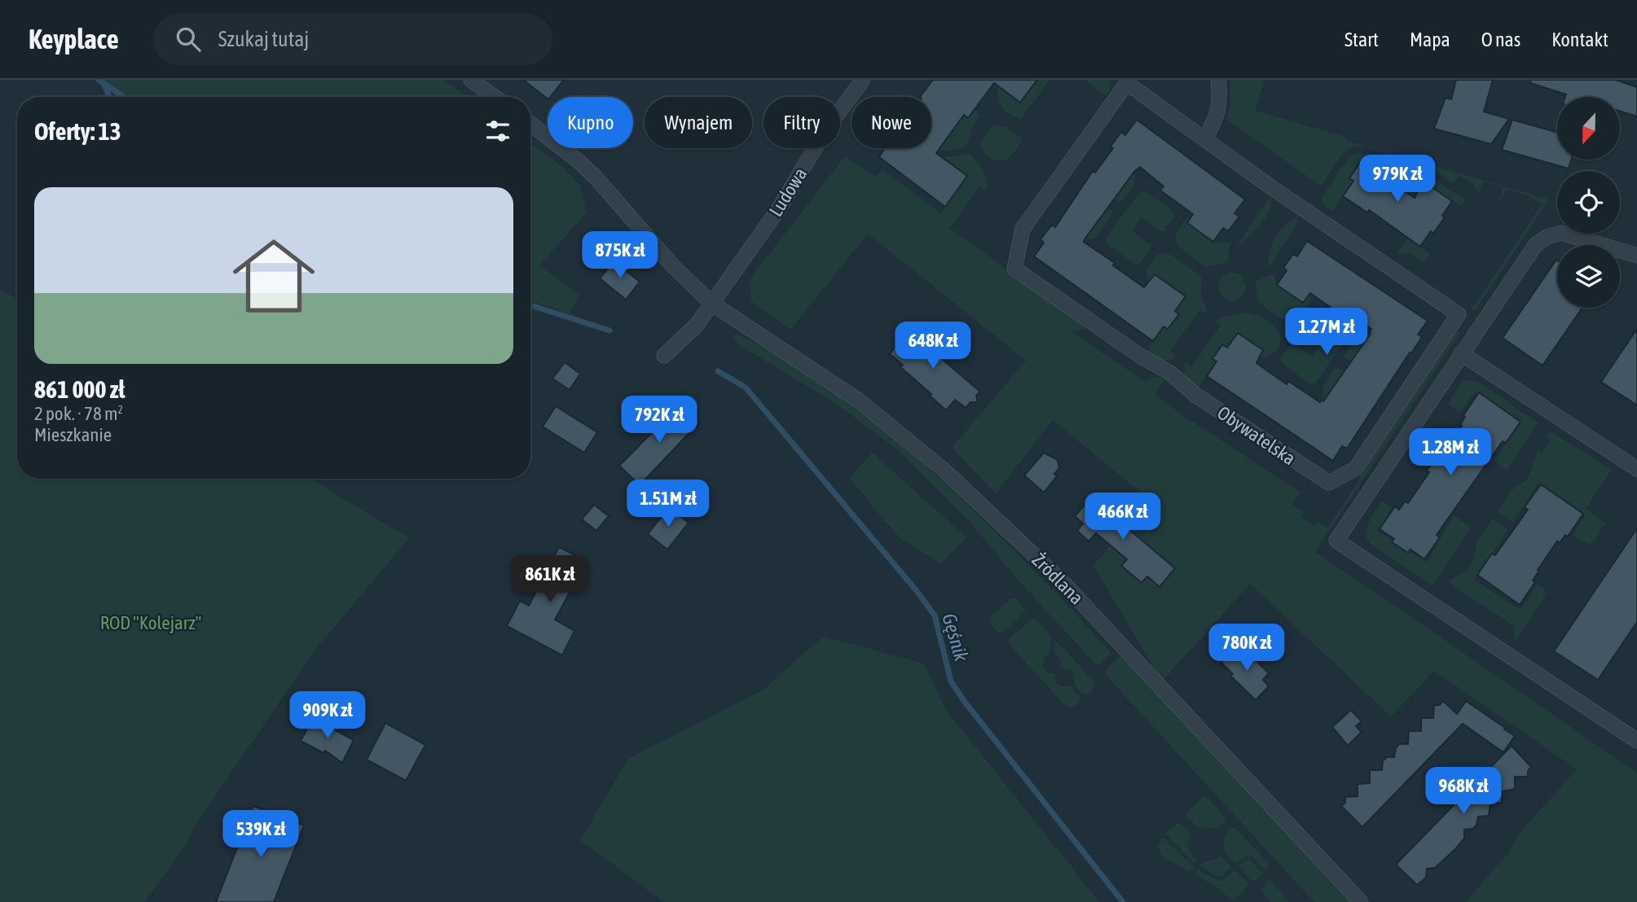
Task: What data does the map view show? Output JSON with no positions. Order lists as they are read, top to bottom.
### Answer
{
  "streets": {
    "street": ["Ludowa", "Obywatelska", "Źródlana"]
  },
  "crossings": [
    ["Ludowa", "Źródlana"]
  ],
  "water": ["Gęśnik"],
  "parks": ["ROD \"Kolejarz\""],
  "north": "bottom",
  "page": {
    "header": "Keyplace",
    "search": "Szukaj tutaj",
    "nav": [
      "Start",
      "Mapa",
      "O nas",
      "Kontakt"
    ],
    "chip": [
      "Kupno",
      "Wynajem",
      "Filtry",
      "Nowe"
    ],
    "heading": "Oferty: 13",
    "price": [
      "979K zł",
      "875K zł",
      "1.27M zł",
      "648K zł",
      "792K zł",
      "1.28M zł",
      "1.51M zł",
      "466K zł",
      "861K zł",
      "780K zł",
      "909K zł",
      "968K zł",
      "539K zł"
    ],
    "list": [
      {
        "name": "861 000 zł",
        "note": "2 pok. · 78 m² · Mieszkanie"
      }
    ]
  }
}
